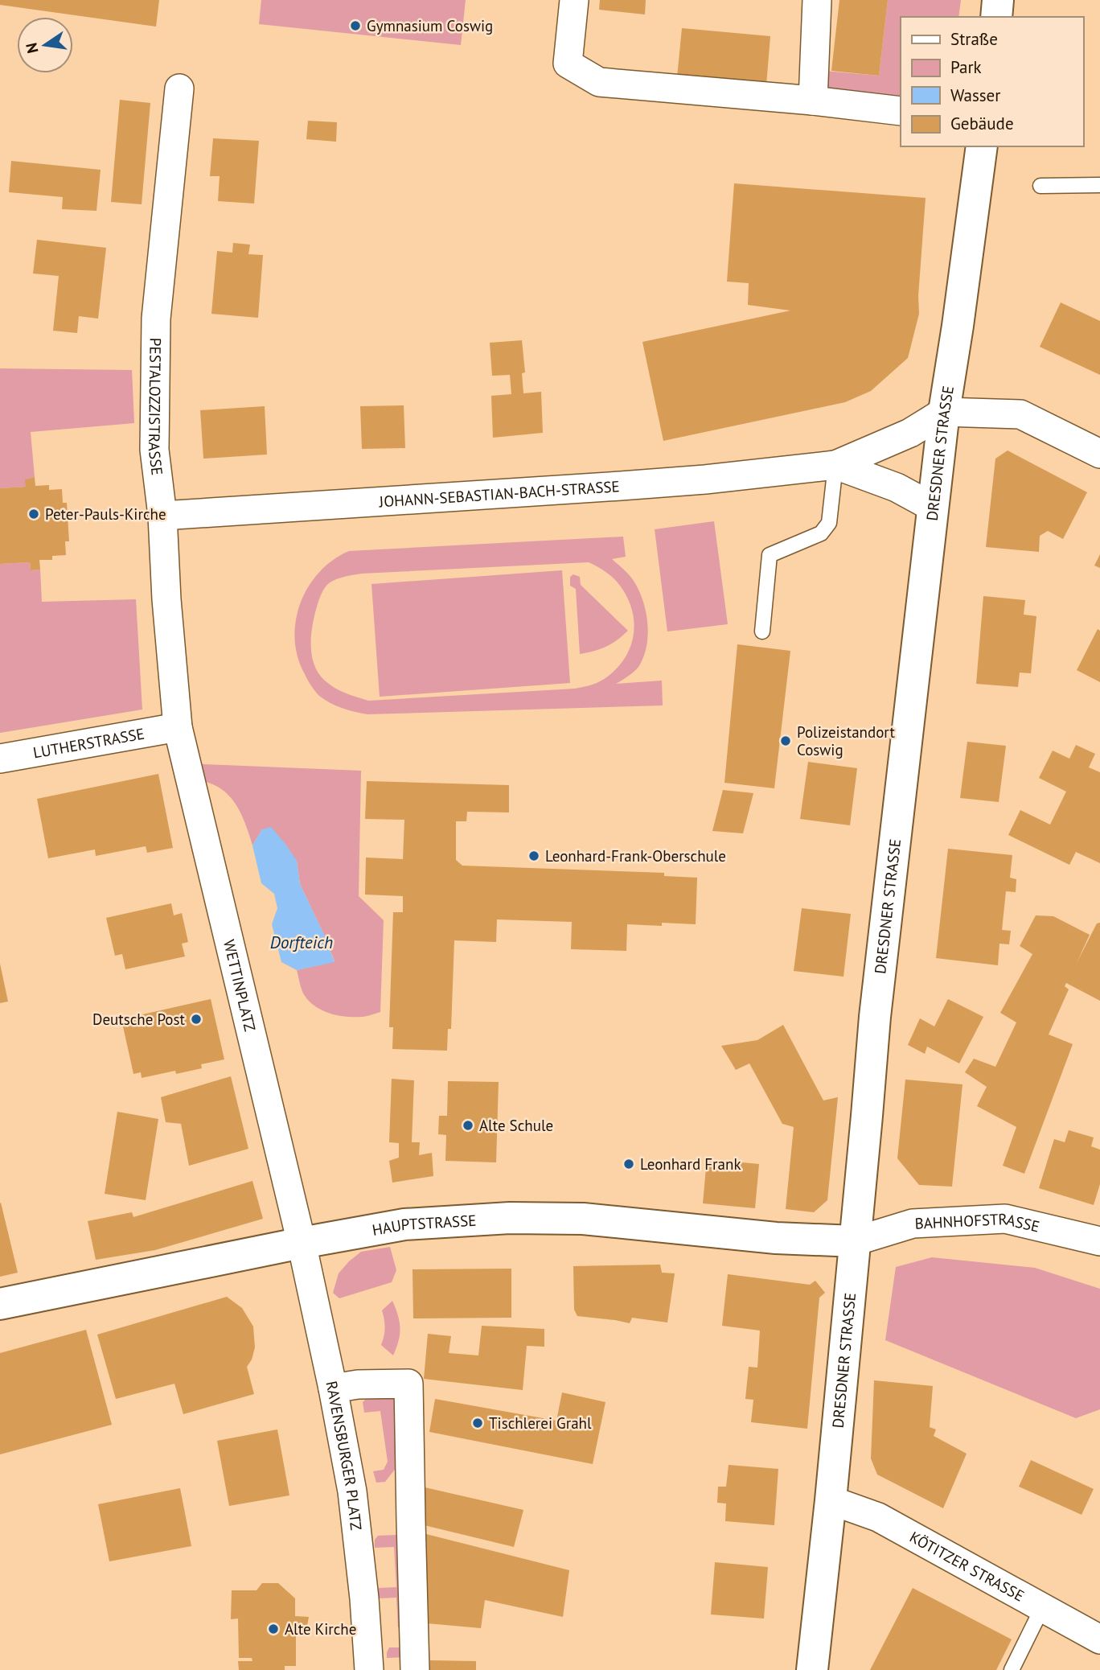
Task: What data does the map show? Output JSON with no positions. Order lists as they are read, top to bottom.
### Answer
{
  "streets": {
    "main road": ["DRESDNER STRASSE", "HAUPTSTRASSE"],
    "street": [
      "PESTALOZZISTRASSE",
      "JOHANN-SEBASTIAN-BACH-STRASSE",
      "LUTHERSTRASSE",
      "WETTINPLATZ",
      "BAHNHOFSTRASSE",
      "RAVENSBURGER PLATZ",
      "KÖTITZER STRASSE"
    ]
  },
  "crossings": [
    ["PESTALOZZISTRASSE", "JOHANN-SEBASTIAN-BACH-STRASSE"],
    ["PESTALOZZISTRASSE", "LUTHERSTRASSE"],
    ["PESTALOZZISTRASSE", "WETTINPLATZ"],
    ["DRESDNER STRASSE", "JOHANN-SEBASTIAN-BACH-STRASSE"],
    ["DRESDNER STRASSE", "HAUPTSTRASSE"],
    ["DRESDNER STRASSE", "BAHNHOFSTRASSE"],
    ["DRESDNER STRASSE", "KÖTITZER STRASSE"],
    ["LUTHERSTRASSE", "WETTINPLATZ"],
    ["WETTINPLATZ", "HAUPTSTRASSE"],
    ["WETTINPLATZ", "RAVENSBURGER PLATZ"],
    ["HAUPTSTRASSE", "BAHNHOFSTRASSE"],
    ["HAUPTSTRASSE", "RAVENSBURGER PLATZ"]
  ],
  "water": ["Dorfteich"],
  "places": [
    "Gymnasium Coswig",
    "Peter-Pauls-Kirche",
    "Polizeistandort Coswig",
    "Leonhard-Frank-Oberschule",
    "Deutsche Post",
    "Alte Schule",
    "Leonhard Frank",
    "Tischlerei Grahl",
    "Alte Kirche"
  ],
  "legend": [
    "Straße",
    "Park",
    "Wasser",
    "Gebäude"
  ],
  "north": "left"
}
